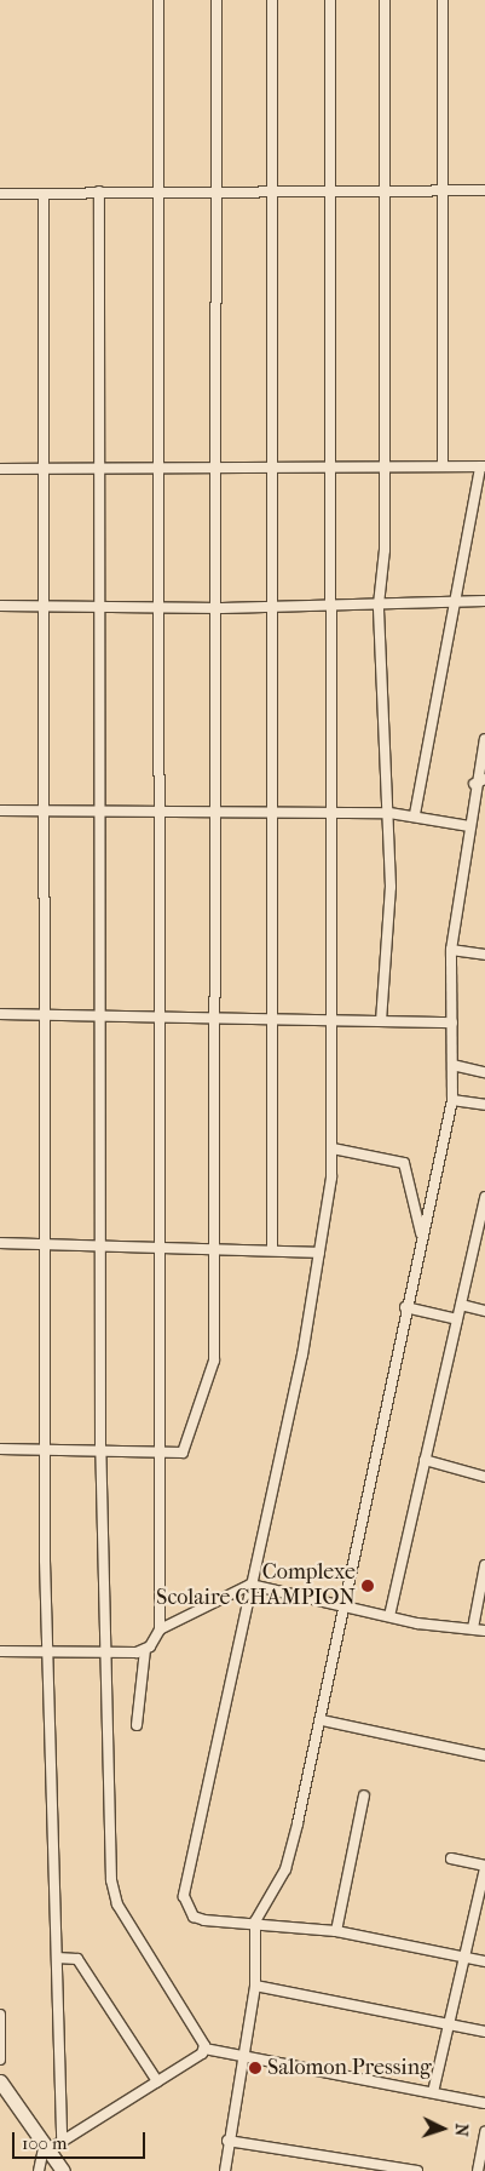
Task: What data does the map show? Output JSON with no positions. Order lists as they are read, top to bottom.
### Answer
{
  "places": ["Complexe Scolaire CHAMPION", "Salomon Pressing"],
  "scale_bar": "100 m",
  "north": "right"
}
